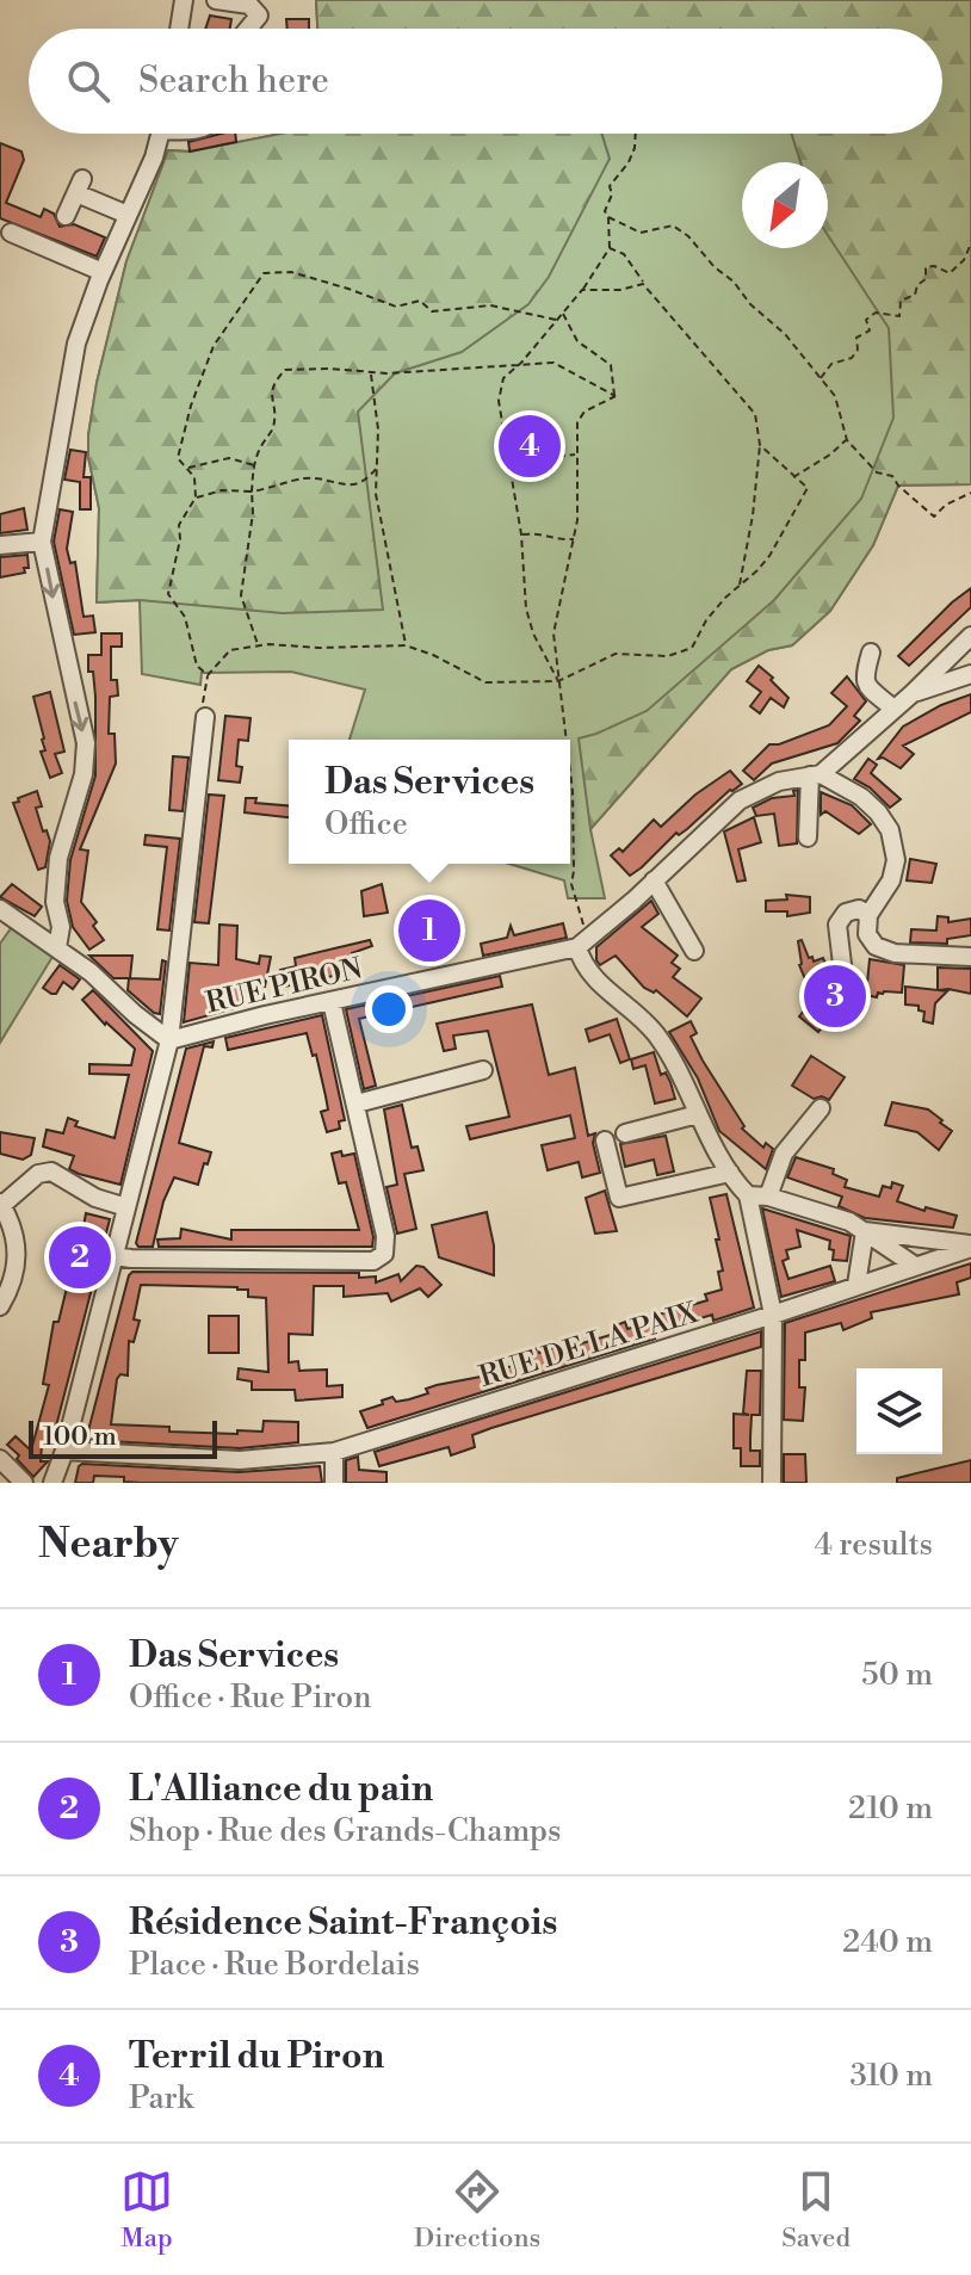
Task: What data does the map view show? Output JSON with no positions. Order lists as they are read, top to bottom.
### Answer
{
  "streets": {
    "street": ["RUE PIRON", "RUE DE LA PAIX"]
  },
  "scale_bar": "100 m",
  "north": "bottom left",
  "page": {
    "search": "Search here",
    "pins": [
      "4",
      "1",
      "3",
      "2"
    ],
    "popup": ["Das Services", "Office"],
    "scale": "100 m",
    "heading": ["Nearby", "4 results"],
    "list": [
      {
        "mark": "1",
        "name": "Das Services",
        "note": "Office · Rue Piron",
        "value": "50 m"
      },
      {
        "mark": "2",
        "name": "L'Alliance du pain",
        "note": "Shop · Rue des Grands-Champs",
        "value": "210 m"
      },
      {
        "mark": "3",
        "name": "Résidence Saint-François",
        "note": "Place · Rue Bordelais",
        "value": "240 m"
      },
      {
        "mark": "4",
        "name": "Terril du Piron",
        "note": "Park",
        "value": "310 m"
      }
    ],
    "nav": ["Map", "Directions", "Saved"]
  }
}
